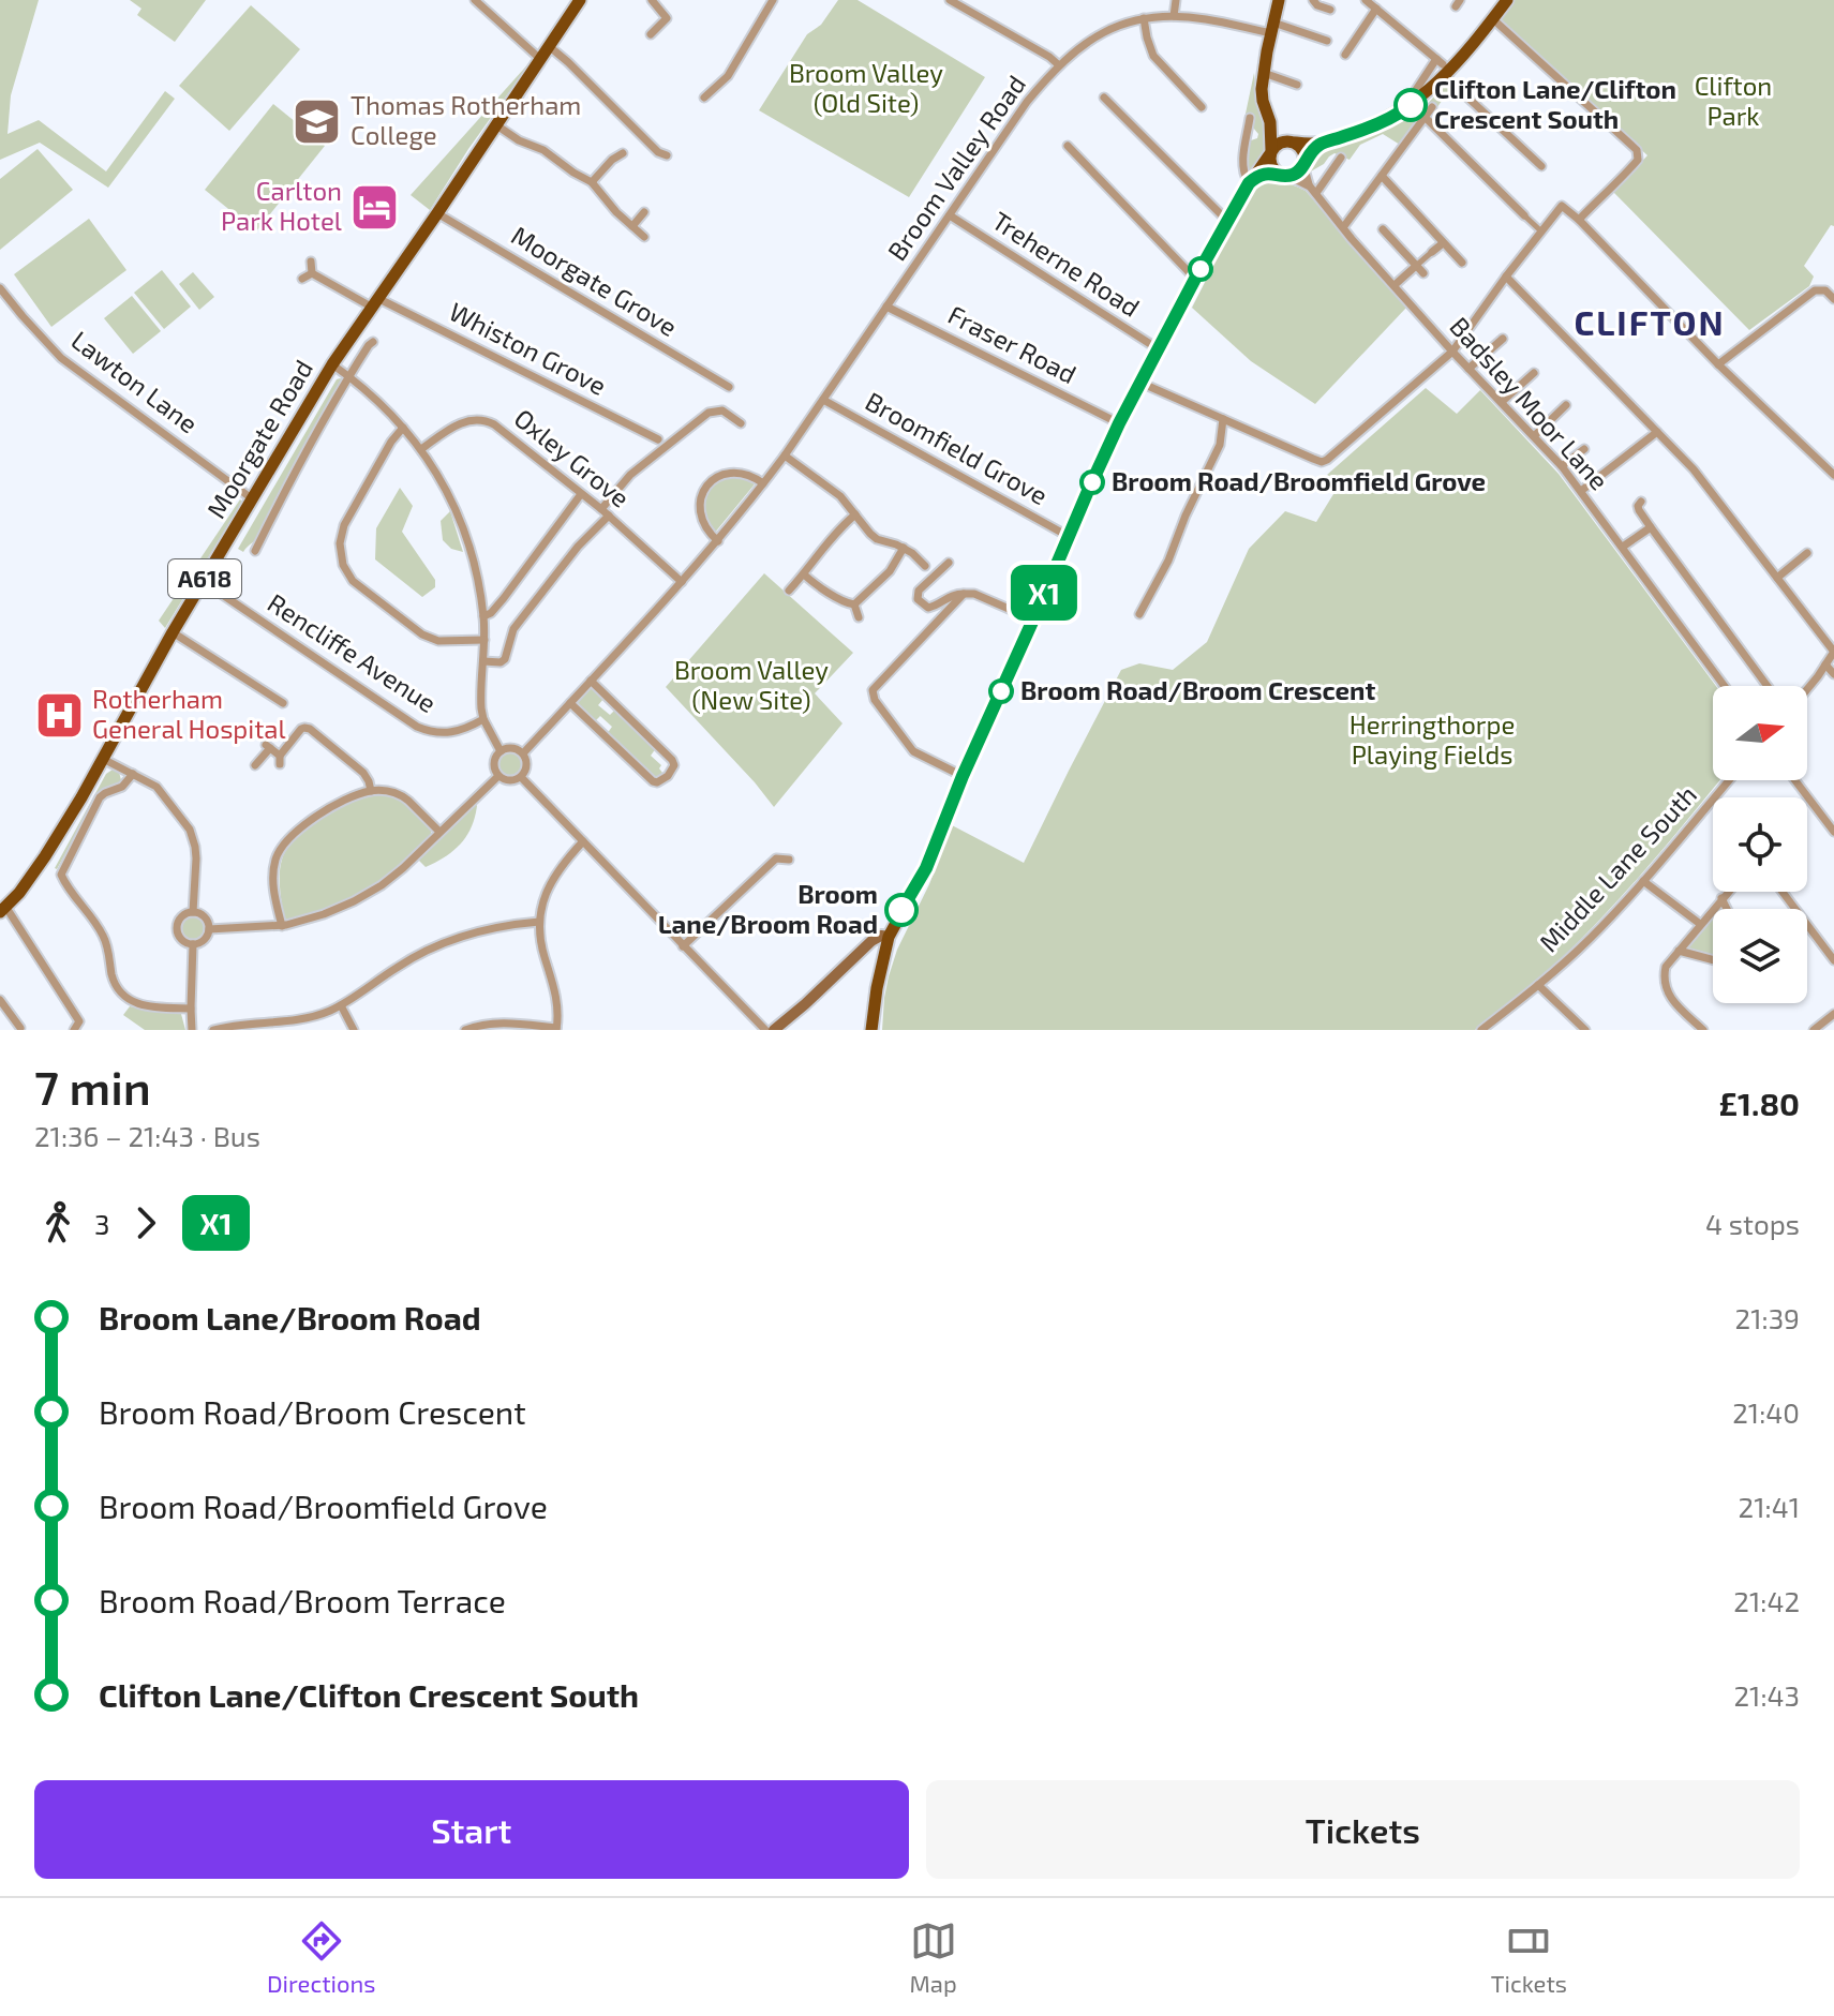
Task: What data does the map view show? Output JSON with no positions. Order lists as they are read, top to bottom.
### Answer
{
  "streets": {
    "main road": ["Moorgate Road", "A618"],
    "street": [
      "Broom Valley Road",
      "Treherne Road",
      "Moorgate Grove",
      "Fraser Road",
      "Whiston Grove",
      "Lawton Lane",
      "Badsley Moor Lane",
      "Broomfield Grove",
      "Oxley Grove",
      "Rencliffe Avenue",
      "Middle Lane South"
    ]
  },
  "crossings": [
    ["Broom Valley Road", "Treherne Road"],
    ["Broom Valley Road", "Fraser Road"],
    ["Broom Valley Road", "Broomfield Grove"],
    ["Broom Valley Road", "Oxley Grove"],
    ["Moorgate Grove", "Moorgate Road"],
    ["Whiston Grove", "Moorgate Road"],
    ["Lawton Lane", "Moorgate Road"],
    ["Moorgate Road", "Rencliffe Avenue"]
  ],
  "districts": ["CLIFTON"],
  "parks": [
    "Broom Valley (Old Site)",
    "Clifton Park",
    "Broom Valley (New Site)",
    "Herringthorpe Playing Fields"
  ],
  "places": {
    "other": [
      "Clifton Lane/Clifton Crescent South",
      "Broom Road/Broomfield Grove",
      "Broom Road/Broom Crescent",
      "Broom Lane/Broom Road"
    ],
    "school or university": ["Thomas Rotherham College"],
    "hotel": ["Carlton Park Hotel"],
    "hospital": ["Rotherham General Hospital"]
  },
  "lines": ["bus line X1"],
  "north": "right",
  "page": {
    "on_map": "X1",
    "heading": ["7 min", "21:36 – 21:43 · Bus", "£1.80"],
    "legs": ["3", "X1", "4 stops"],
    "list": [
      {
        "name": "Broom Lane/Broom Road",
        "value": "21:39"
      },
      {
        "name": "Broom Road/Broom Crescent",
        "value": "21:40"
      },
      {
        "name": "Broom Road/Broomfield Grove",
        "value": "21:41"
      },
      {
        "name": "Broom Road/Broom Terrace",
        "value": "21:42"
      },
      {
        "name": "Clifton Lane/Clifton Crescent South",
        "value": "21:43"
      }
    ],
    "buttons": ["Start", "Tickets"],
    "tabs": ["Directions", "Map", "Tickets"]
  }
}
